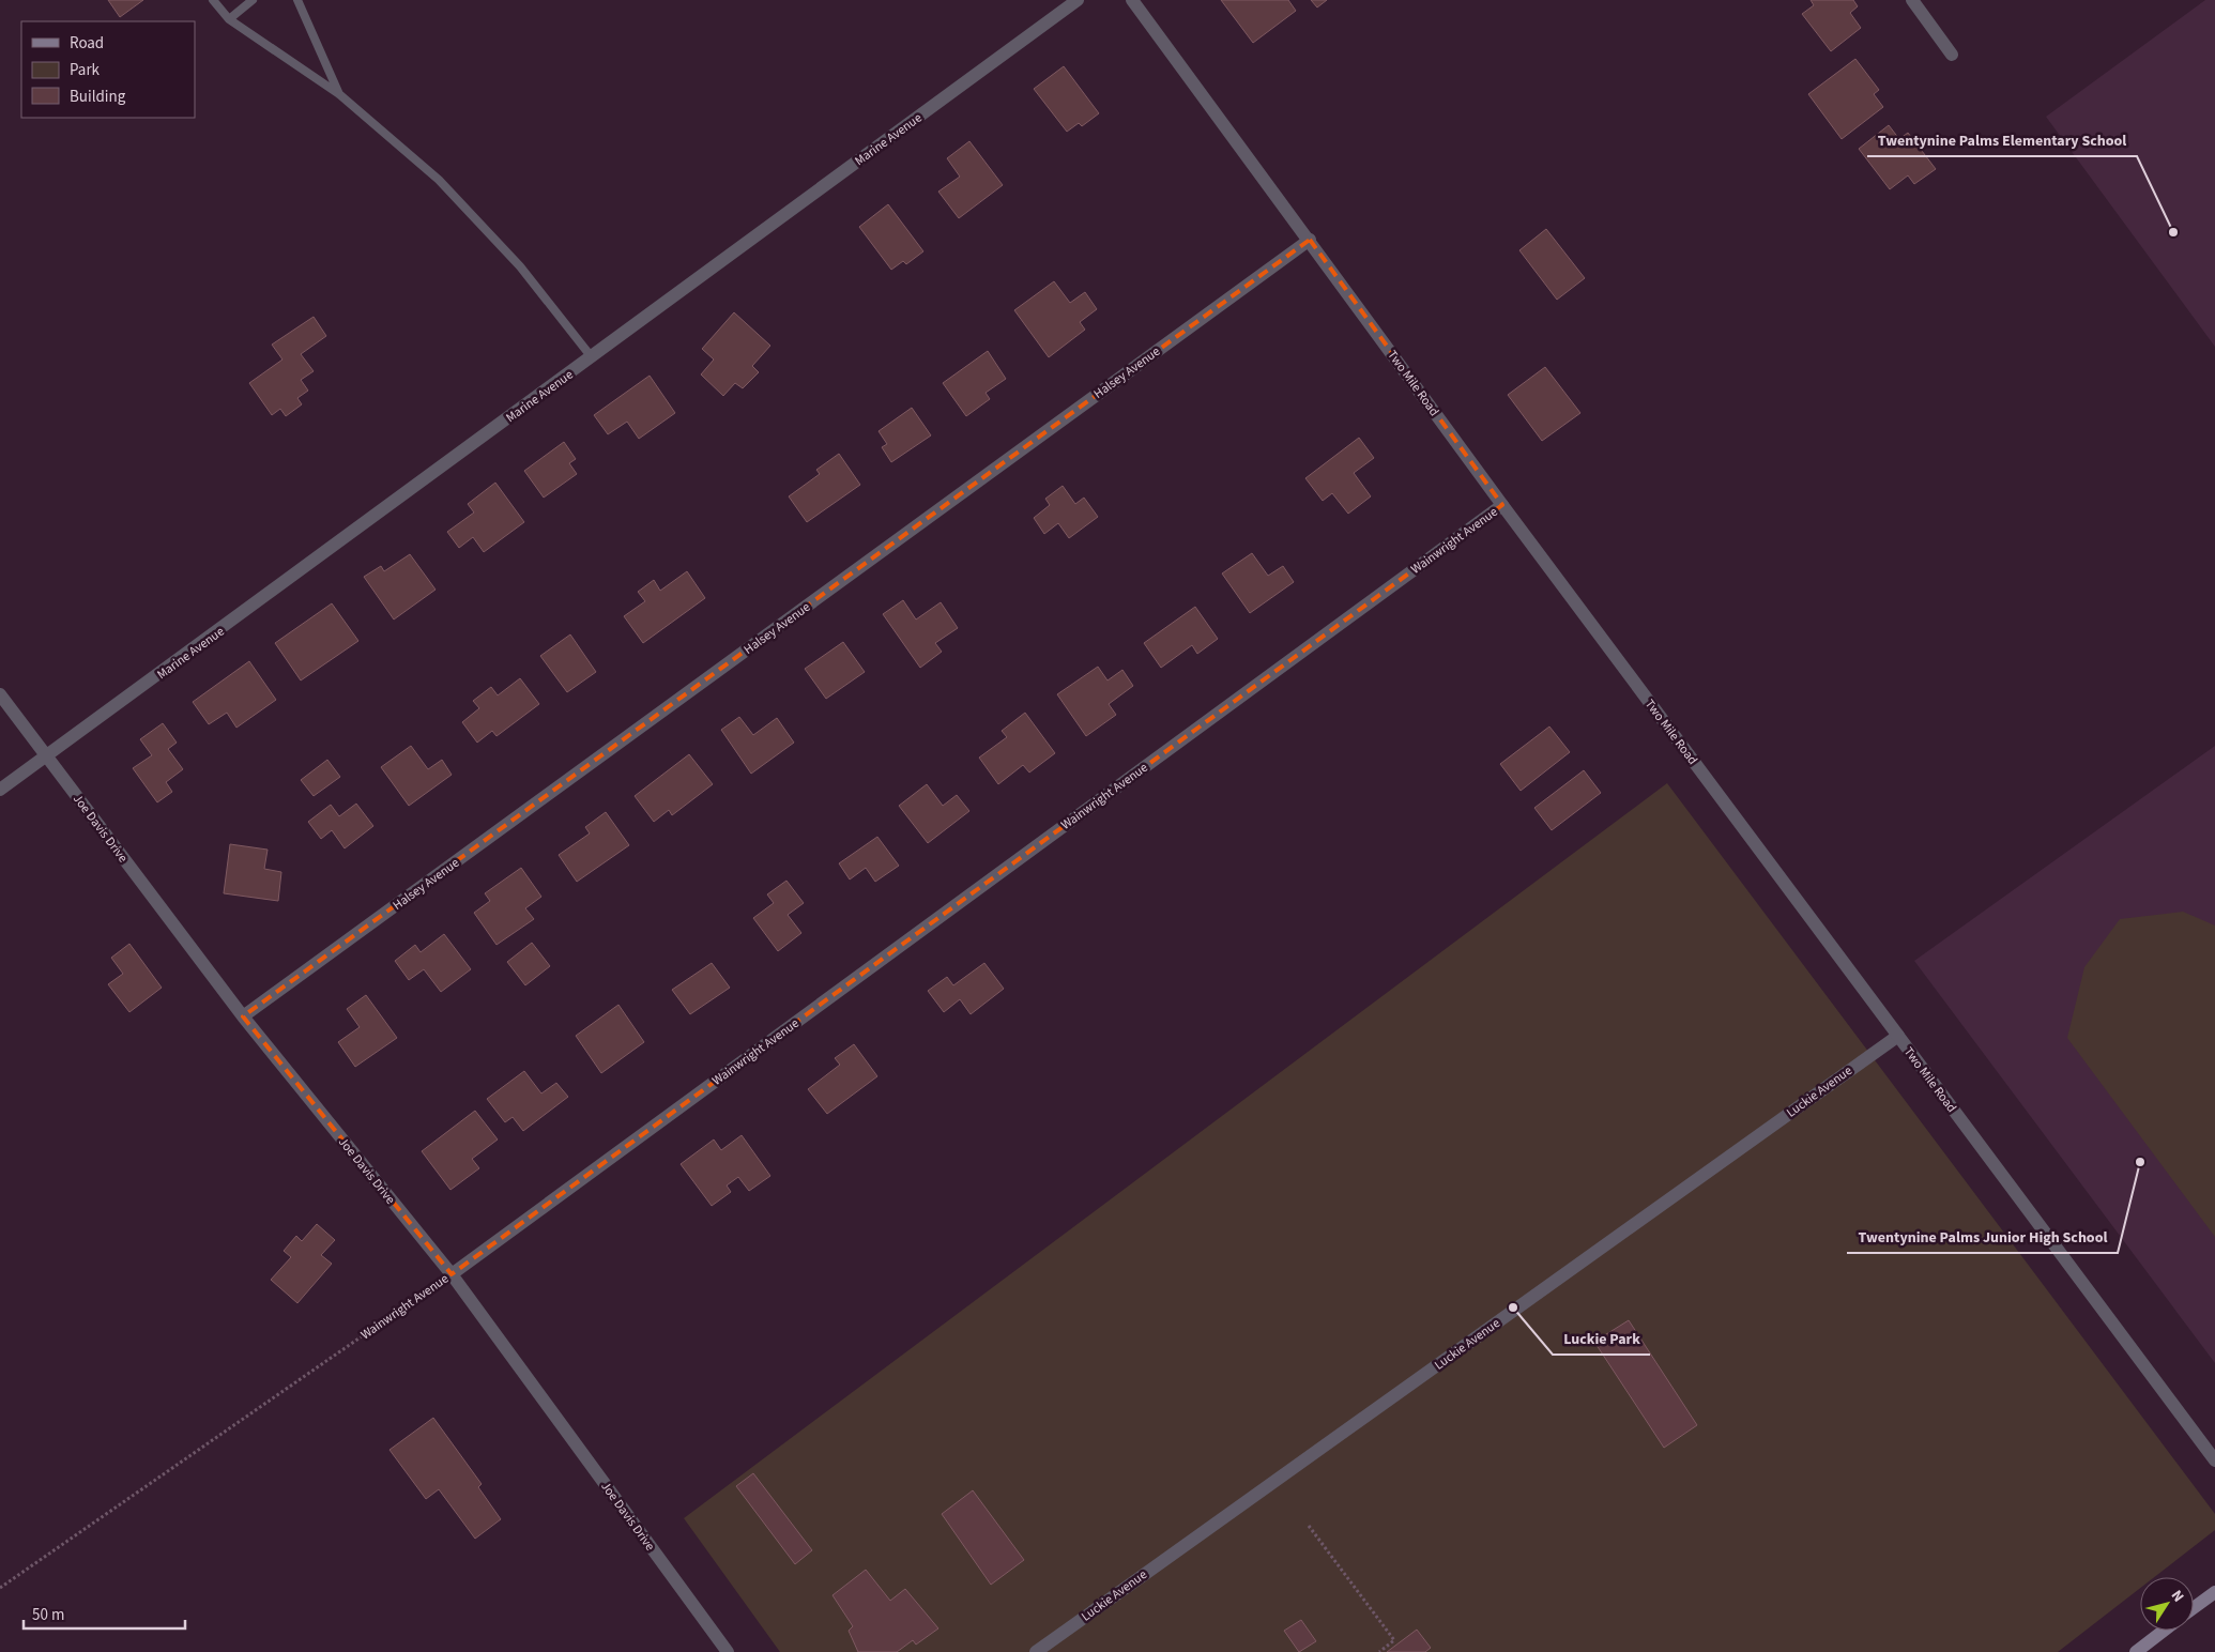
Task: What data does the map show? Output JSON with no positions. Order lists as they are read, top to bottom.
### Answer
{
  "streets": {
    "street": [
      "Marine Avenue",
      "Halsey Avenue",
      "Two Mile Road",
      "Wainwright Avenue",
      "Joe Davis Drive",
      "Luckie Avenue"
    ]
  },
  "crossings": [
    ["Marine Avenue", "Joe Davis Drive"],
    ["Halsey Avenue", "Two Mile Road"],
    ["Halsey Avenue", "Joe Davis Drive"],
    ["Two Mile Road", "Wainwright Avenue"],
    ["Two Mile Road", "Luckie Avenue"],
    ["Wainwright Avenue", "Joe Davis Drive"]
  ],
  "places": ["Twentynine Palms Elementary School", "Twentynine Palms Junior High School", "Luckie Park"],
  "legend": ["Road", "Park", "Building"],
  "scale_bar": "50 m",
  "north": "top right"
}
